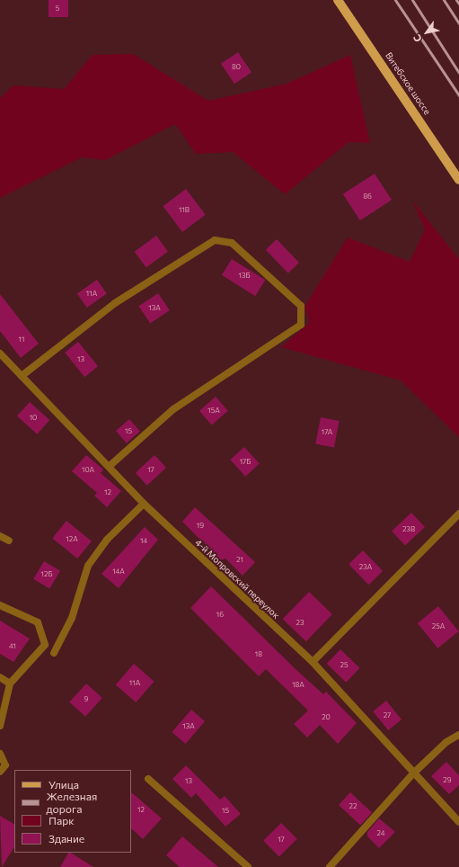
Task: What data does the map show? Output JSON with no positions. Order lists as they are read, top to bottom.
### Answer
{
  "streets": {
    "main road": ["Витебское шоссе"],
    "street": ["4-й Мопровский переулок"]
  },
  "house_numbers": [
    "5",
    "80",
    "86",
    "11В",
    "13Б",
    "11А",
    "13А",
    "11",
    "13",
    "15А",
    "10",
    "15",
    "17А",
    "17Б",
    "10А",
    "17",
    "12",
    "19",
    "23В",
    "12А",
    "14",
    "21",
    "23А",
    "14А",
    "12Б",
    "16",
    "23",
    "25А",
    "41",
    "18",
    "25",
    "11А",
    "18А",
    "9",
    "27",
    "20",
    "13А",
    "29",
    "13",
    "22",
    "12",
    "15",
    "24",
    "17"
  ],
  "legend": [
    "Улица",
    "Железная дорога",
    "Парк",
    "Здание"
  ],
  "north": "bottom left"
}
